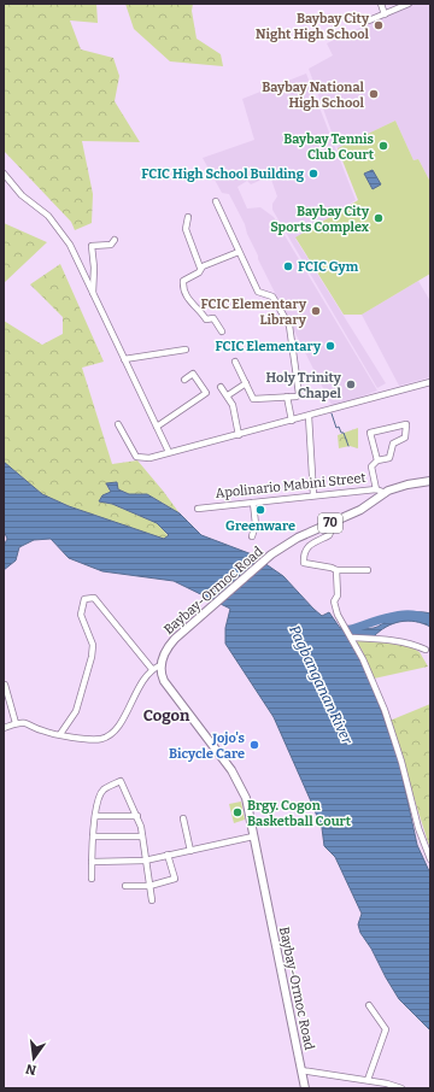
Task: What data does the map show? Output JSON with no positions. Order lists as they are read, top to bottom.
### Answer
{
  "streets": {
    "main road": ["70", "Baybay-Ormoc Road"],
    "street": ["Apolinario Mabini Street"]
  },
  "crossings": [
    ["Apolinario Mabini Street", "70"],
    ["Apolinario Mabini Street", "Baybay-Ormoc Road"],
    ["70", "Baybay-Ormoc Road"]
  ],
  "districts": ["Cogon"],
  "water": ["Pagbanganan River"],
  "places": [
    "Baybay City Night High School",
    "Baybay National High School",
    "Baybay Tennis Club Court",
    "FCIC High School Building",
    "Baybay City Sports Complex",
    "FCIC Gym",
    "FCIC Elementary Library",
    "FCIC Elementary",
    "Holy Trinity Chapel",
    "Greenware",
    "Jojo's Bicycle Care",
    "Brgy. Cogon Basketball Court"
  ],
  "north": "bottom"
}
